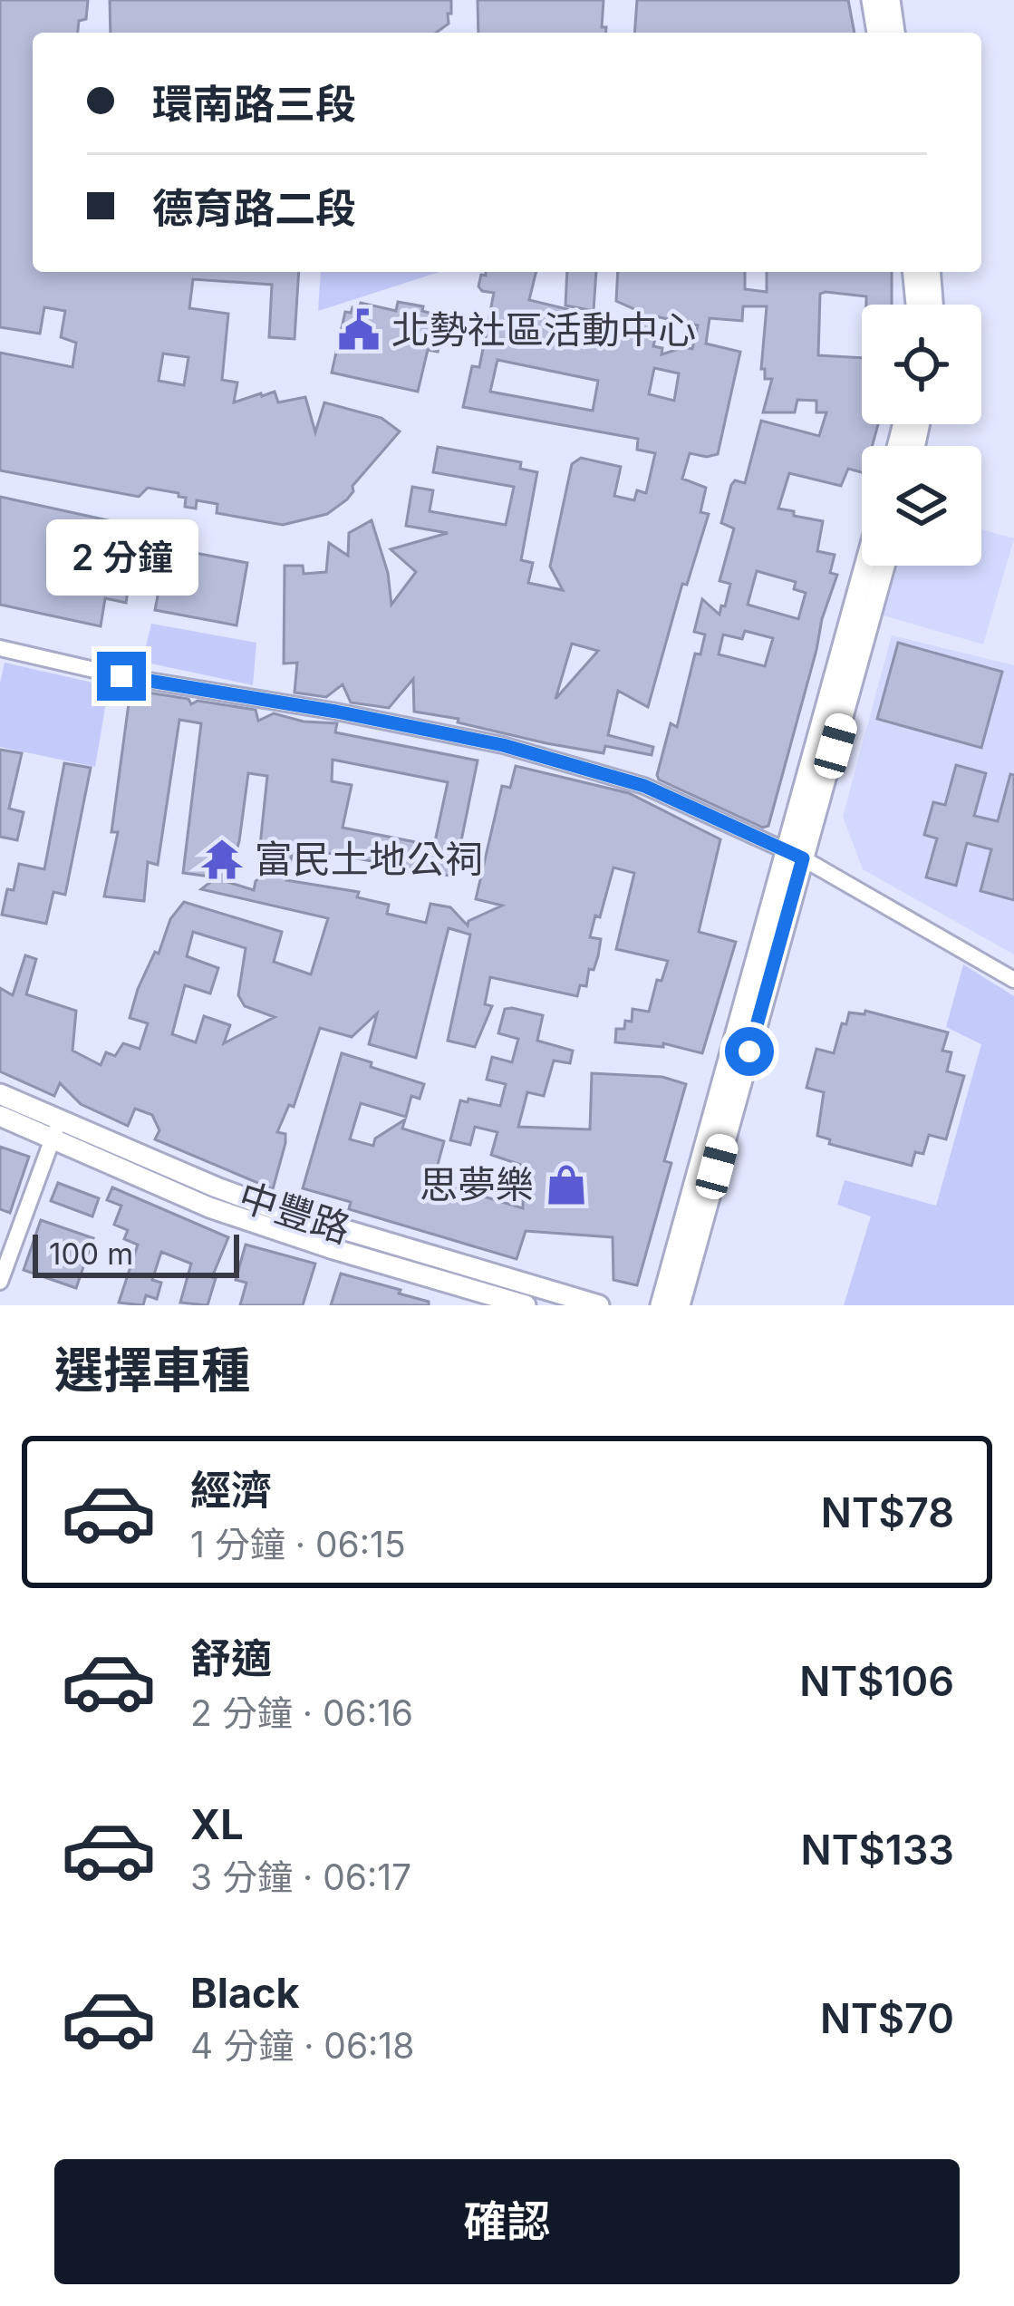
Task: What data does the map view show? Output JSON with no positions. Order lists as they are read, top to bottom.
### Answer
{
  "streets": {
    "main road": ["中豐路"]
  },
  "places": {
    "public building": ["北勢社區活動中心"],
    "temple": ["富民土地公祠"],
    "shop": ["思夢樂"]
  },
  "scale_bar": "100 m",
  "page": {
    "banner": ["環南路三段", "德育路二段"],
    "bubble": "2 分鐘",
    "scale": "100 m",
    "heading": "選擇車種",
    "list": [
      {
        "name": "經濟",
        "note": "1 分鐘 · 06:15",
        "value": "NT$78"
      },
      {
        "name": "舒適",
        "note": "2 分鐘 · 06:16",
        "value": "NT$106"
      },
      {
        "name": "XL",
        "note": "3 分鐘 · 06:17",
        "value": "NT$133"
      },
      {
        "name": "Black",
        "note": "4 分鐘 · 06:18",
        "value": "NT$70"
      }
    ],
    "buttons": "確認"
  }
}
